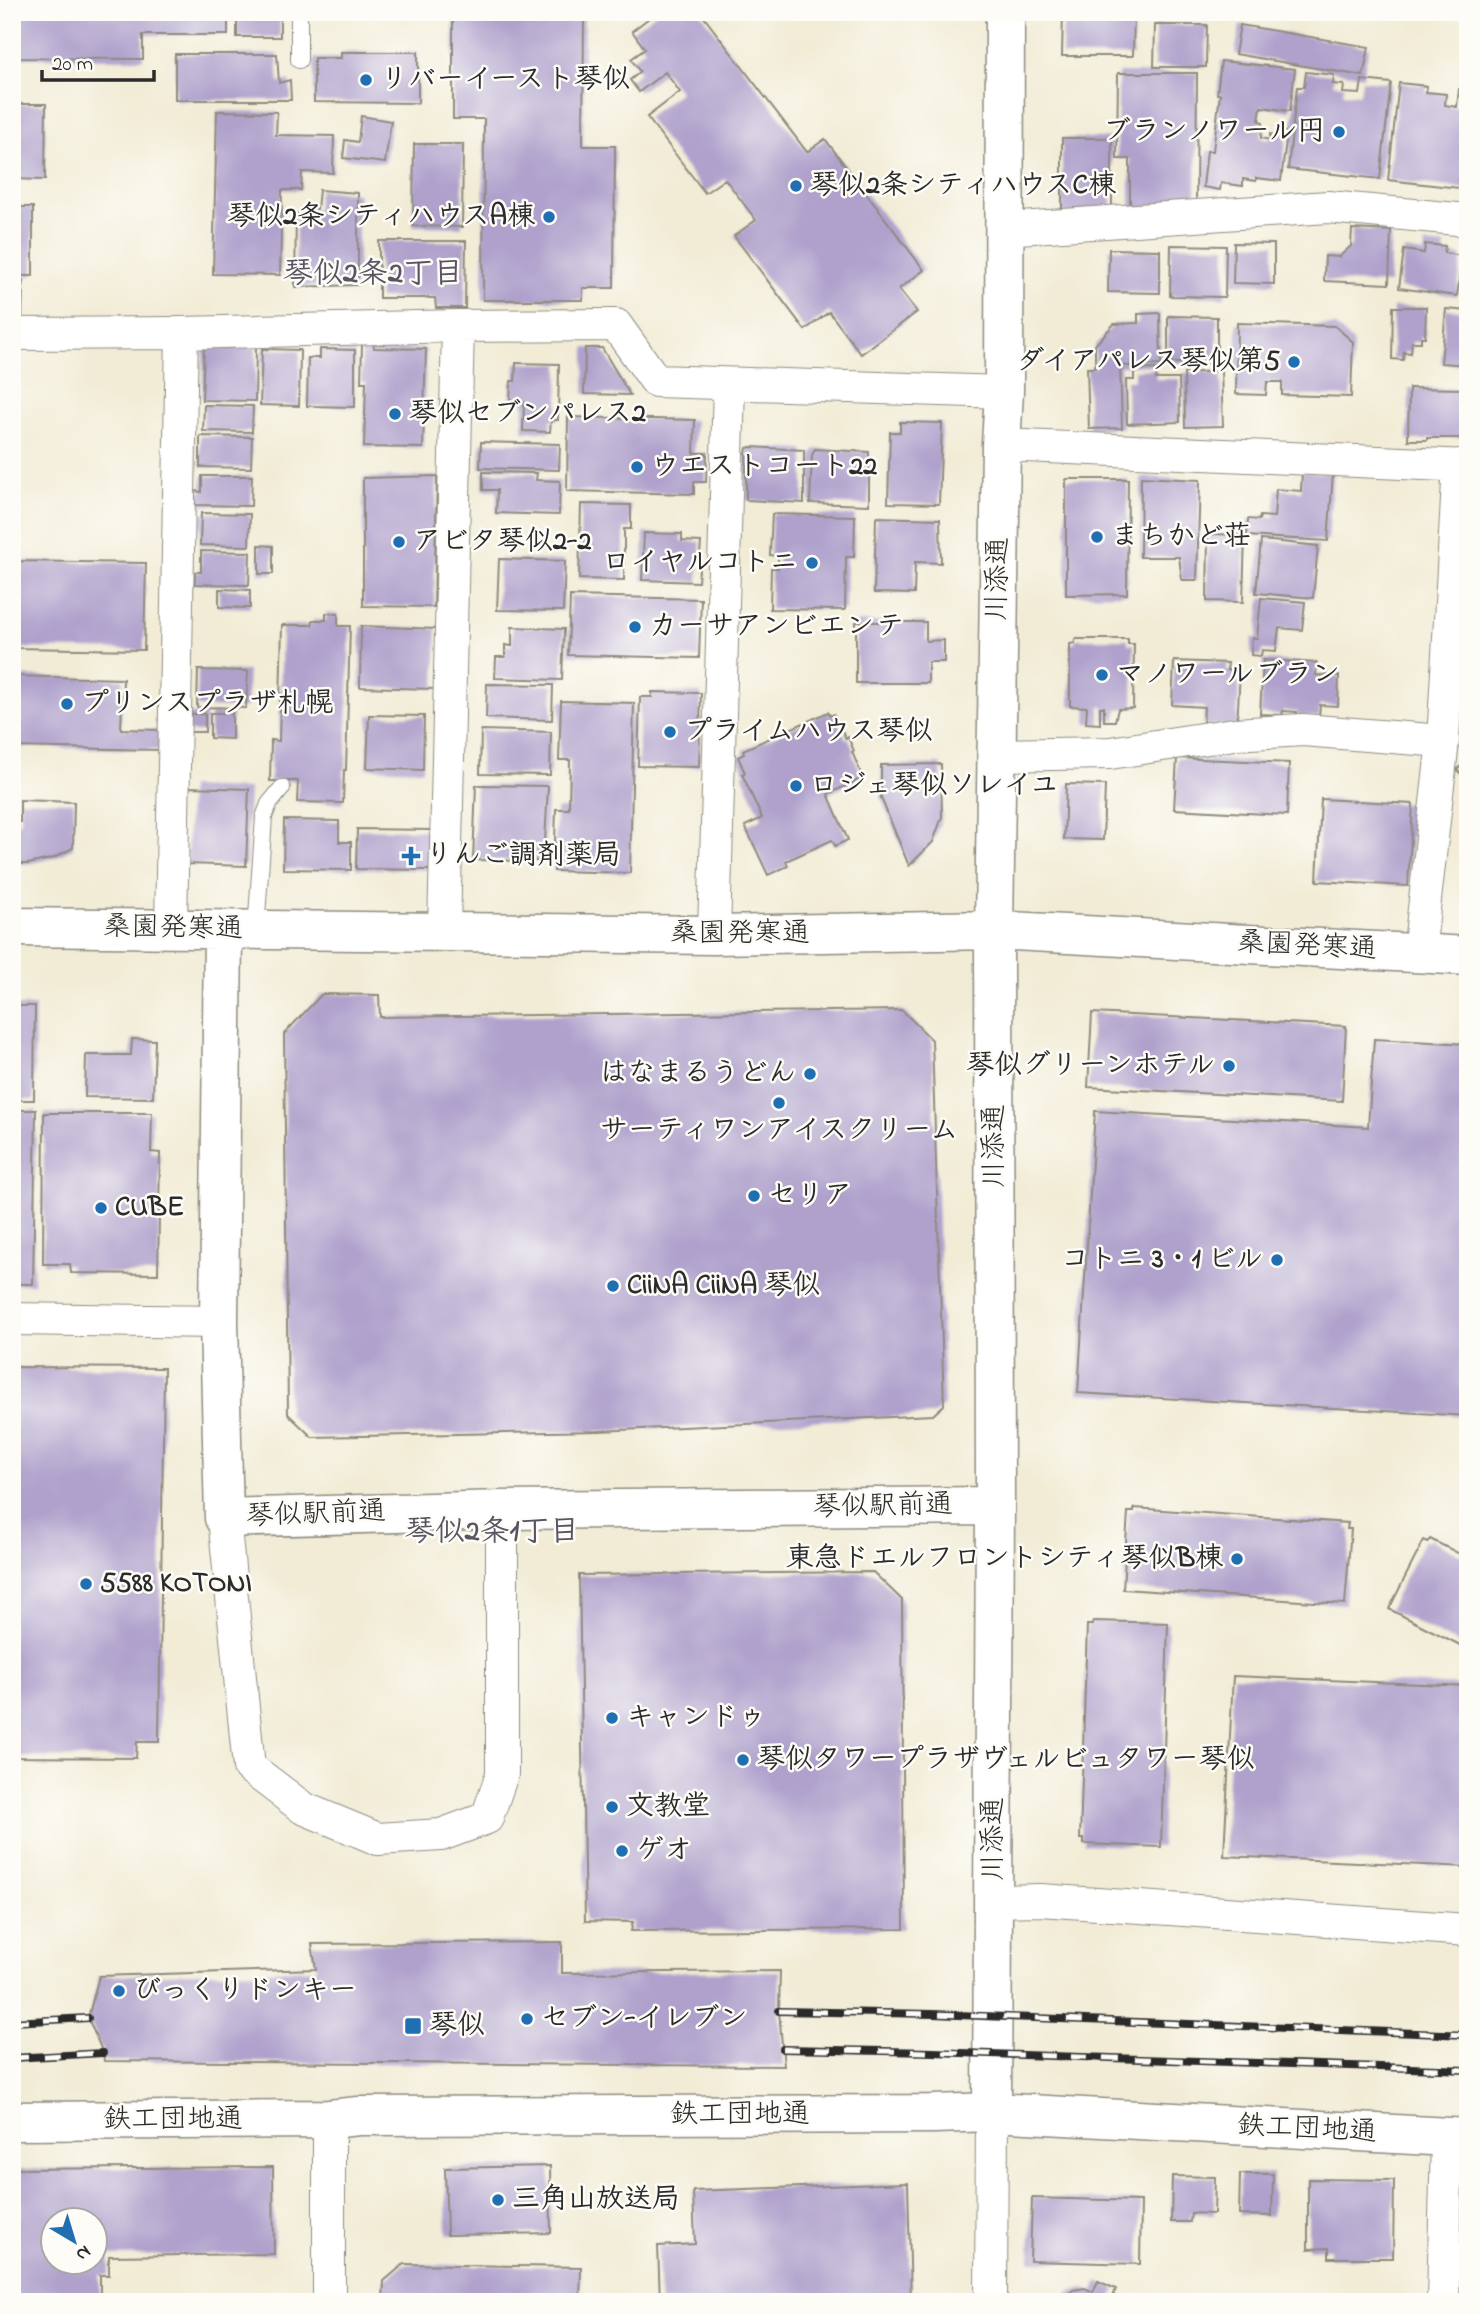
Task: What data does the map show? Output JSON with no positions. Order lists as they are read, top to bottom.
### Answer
{
  "streets": {
    "street": [
      "川添通",
      "桑園発寒通",
      "琴似駅前通",
      "鉄工団地通"
    ]
  },
  "crossings": [
    ["川添通", "桑園発寒通"],
    ["川添通", "琴似駅前通"],
    ["川添通", "鉄工団地通"],
    ["桑園発寒通", "琴似駅前通"]
  ],
  "districts": ["琴似2条2丁目", "琴似2条1丁目"],
  "places": {
    "other": [
      "リバーイースト琴似",
      "ブランノワール円",
      "琴似2条シティハウスC棟",
      "琴似2条シティハウスA棟",
      "ダイアパレス琴似第5",
      "琴似セブンパレス2",
      "ウエストコート22",
      "まちかど荘",
      "アビタ琴似2-2",
      "ロイヤルコトニ",
      "カーサアンビエンテ",
      "マノワールブラン",
      "プリンスプラザ札幌",
      "プライムハウス琴似",
      "ロジェ琴似ソレイユ",
      "琴似グリーンホテル",
      "はなまるうどん",
      "サーティワンアイスクリーム",
      "セリア",
      "CUBE",
      "コトニ 3・1 ビル",
      "CiiNA CiiNA 琴似",
      "東急ドエルフロントシティ琴似B棟",
      "5588 KOTONI",
      "キャンドゥ",
      "琴似タワープラザヴェルビュタワー琴似",
      "文教堂",
      "ゲオ",
      "びっくりドンキー",
      "セブン-イレブン",
      "三角山放送局"
    ],
    "health": ["りんご調剤薬局"],
    "transit": ["琴似"]
  },
  "scale_bar": "20 m",
  "north": "bottom right"
}
